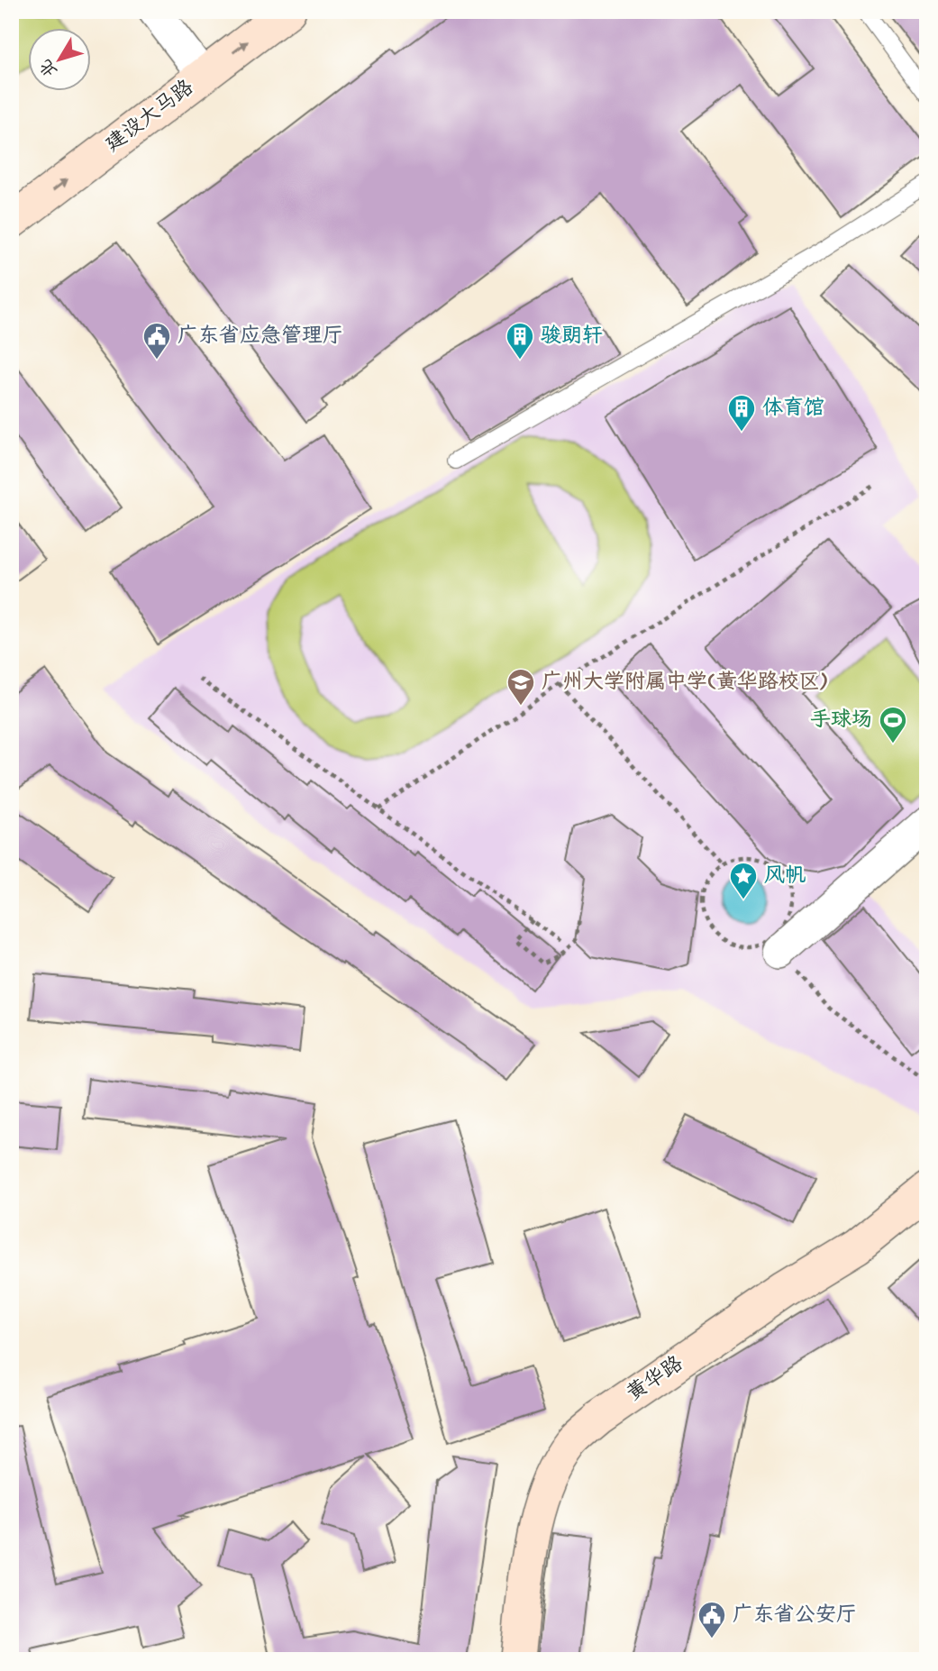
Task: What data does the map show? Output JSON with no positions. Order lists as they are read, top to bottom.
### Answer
{
  "streets": {
    "street": ["建设大马路", "黄华路"]
  },
  "one_way": ["建设大马路"],
  "places": {
    "public building": ["广东省应急管理厅", "广东省公安厅"],
    "building": ["骏朗轩", "体育馆"],
    "school or university": ["广州大学附属中学(黄华路校区)"],
    "sports": ["手球场"],
    "place": ["风帆"]
  },
  "north": "bottom left"
}
